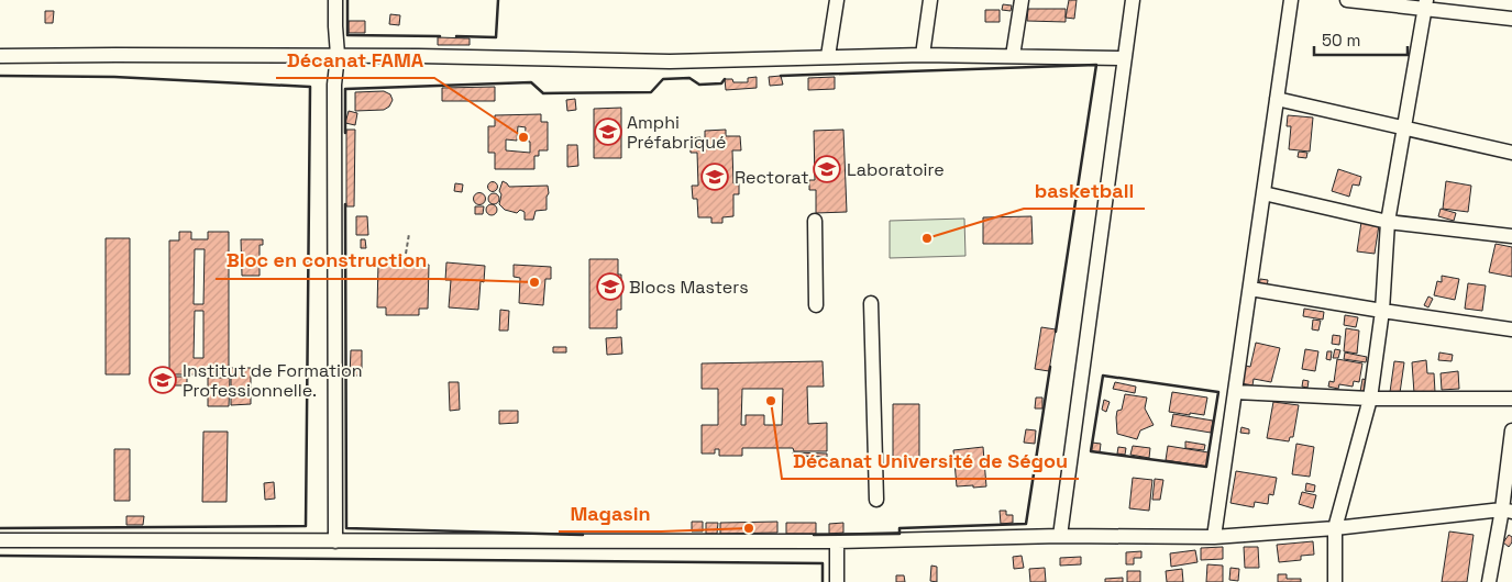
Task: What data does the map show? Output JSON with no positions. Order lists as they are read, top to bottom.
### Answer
{
  "places": {
    "school or university": [
      "Amphi Préfabriqué",
      "Laboratoire",
      "Rectorat",
      "Blocs Masters",
      "Institut de Formation Professionnelle."
    ],
    "other": [
      "Décanat FAMA",
      "basketball",
      "Bloc en construction",
      "Décanat Université de Ségou",
      "Magasin"
    ]
  },
  "scale_bar": "50 m"
}
